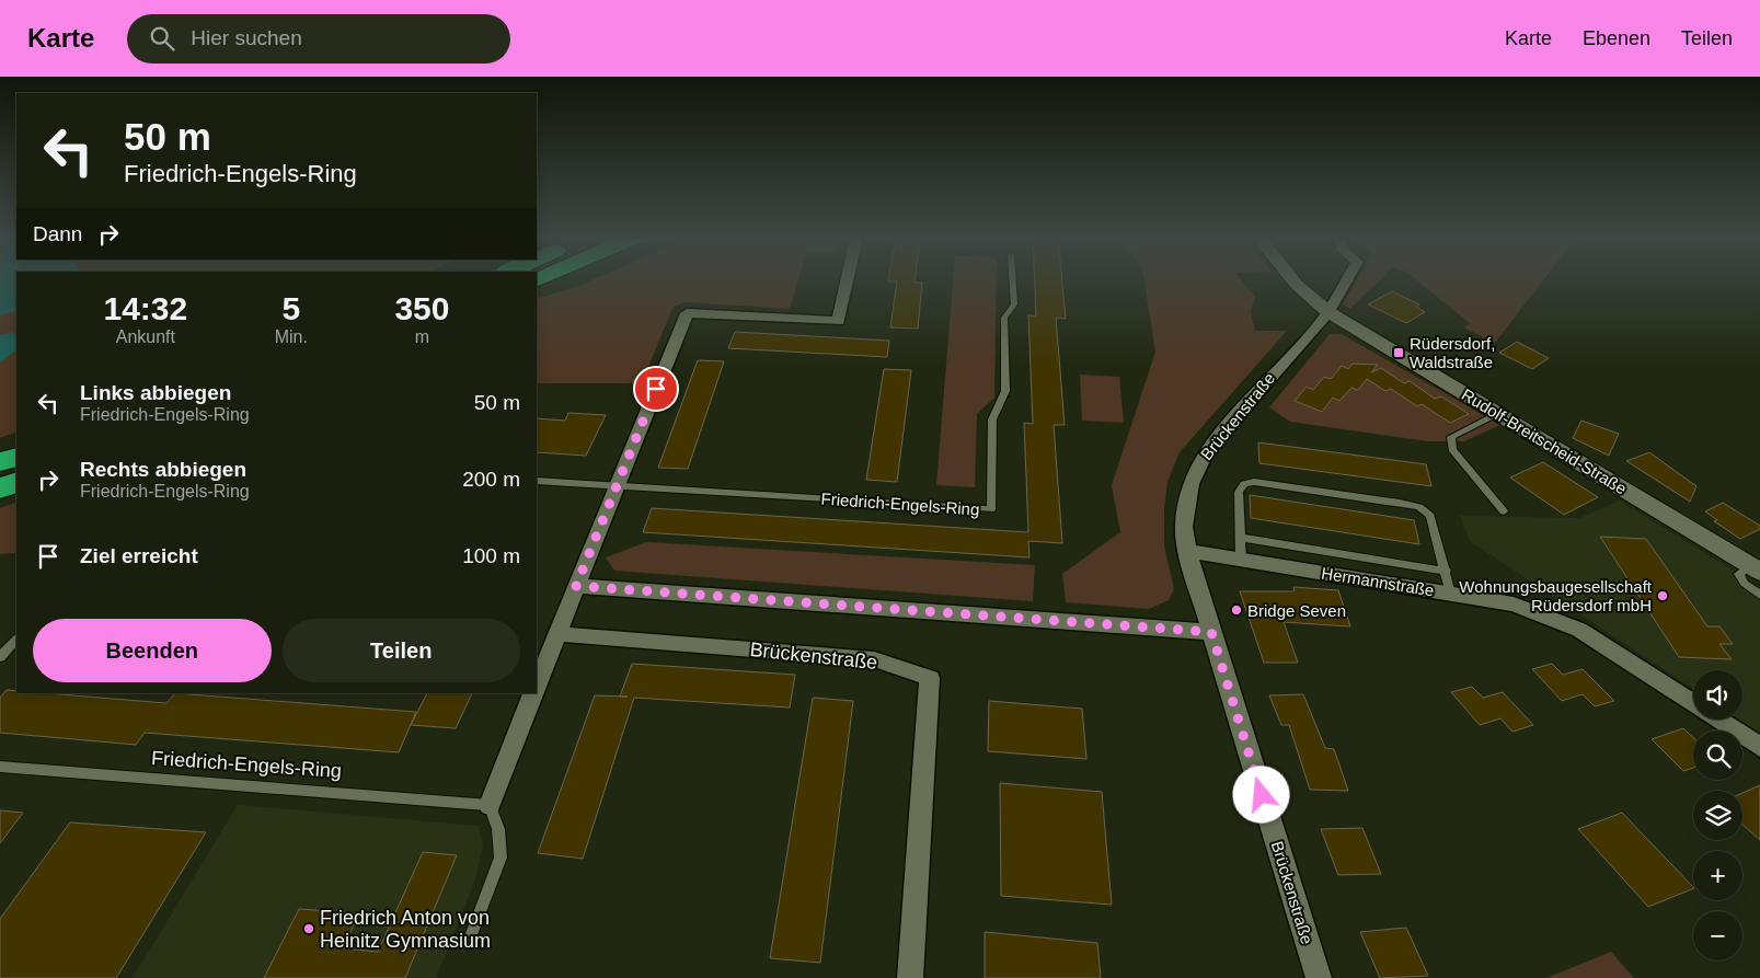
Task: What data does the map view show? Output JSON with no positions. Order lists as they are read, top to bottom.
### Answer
{
  "streets": {
    "street": ["Brückenstraße", "Rudolf-Breitscheid-Straße", "Hermannstraße"],
    "lane": ["Friedrich-Engels-Ring"]
  },
  "crossings": [
    ["Brückenstraße", "Rudolf-Breitscheid-Straße"],
    ["Brückenstraße", "Hermannstraße"]
  ],
  "places": {
    "transit": ["Rüdersdorf, Waldstraße"],
    "other": ["Wohnungsbaugesellschaft Rüdersdorf mbH", "Bridge Seven", "Friedrich Anton von Heinitz Gymnasium"]
  },
  "page": {
    "header": "Karte",
    "search": "Hier suchen",
    "nav": ["Karte", "Ebenen", "Teilen"],
    "turn": ["50 m", "Friedrich-Engels-Ring"],
    "then": "Dann",
    "eta": [
      "14:32",
      "Ankunft",
      "5",
      "Min.",
      "350",
      "m"
    ],
    "list": [
      {
        "name": "Links abbiegen",
        "note": "Friedrich-Engels-Ring",
        "value": "50 m"
      },
      {
        "name": "Rechts abbiegen",
        "note": "Friedrich-Engels-Ring",
        "value": "200 m"
      },
      {
        "name": "Ziel erreicht",
        "value": "100 m"
      }
    ],
    "buttons": ["Beenden", "Teilen"],
    "map_buttons": ["+", "−"]
  }
}
